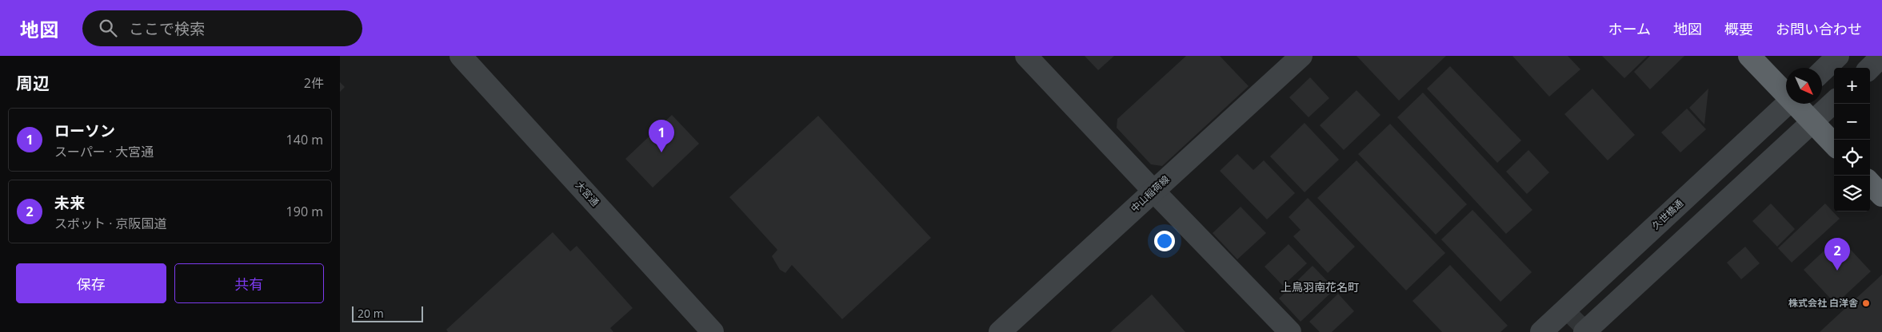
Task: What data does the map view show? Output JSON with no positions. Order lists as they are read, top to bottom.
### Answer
{
  "streets": {
    "street": ["大宮通", "中山稲荷線", "久世橋通"]
  },
  "districts": ["上鳥羽南花名町"],
  "places": ["株式会社 白洋舎"],
  "scale_bar": "20 m",
  "north": "bottom right",
  "page": {
    "header": "地図",
    "search": "ここで検索",
    "nav": [
      "ホーム",
      "地図",
      "概要",
      "お問い合わせ"
    ],
    "heading": ["周辺", "2件"],
    "map_buttons": ["+", "−"],
    "list": [
      {
        "mark": "1",
        "name": "ローソン",
        "note": "スーパー · 大宮通",
        "value": "140 m"
      },
      {
        "mark": "2",
        "name": "未来",
        "note": "スポット · 京阪国道",
        "value": "190 m"
      }
    ],
    "pins": ["1", "2"],
    "buttons": ["保存", "共有"],
    "scale": "20 m"
  }
}
